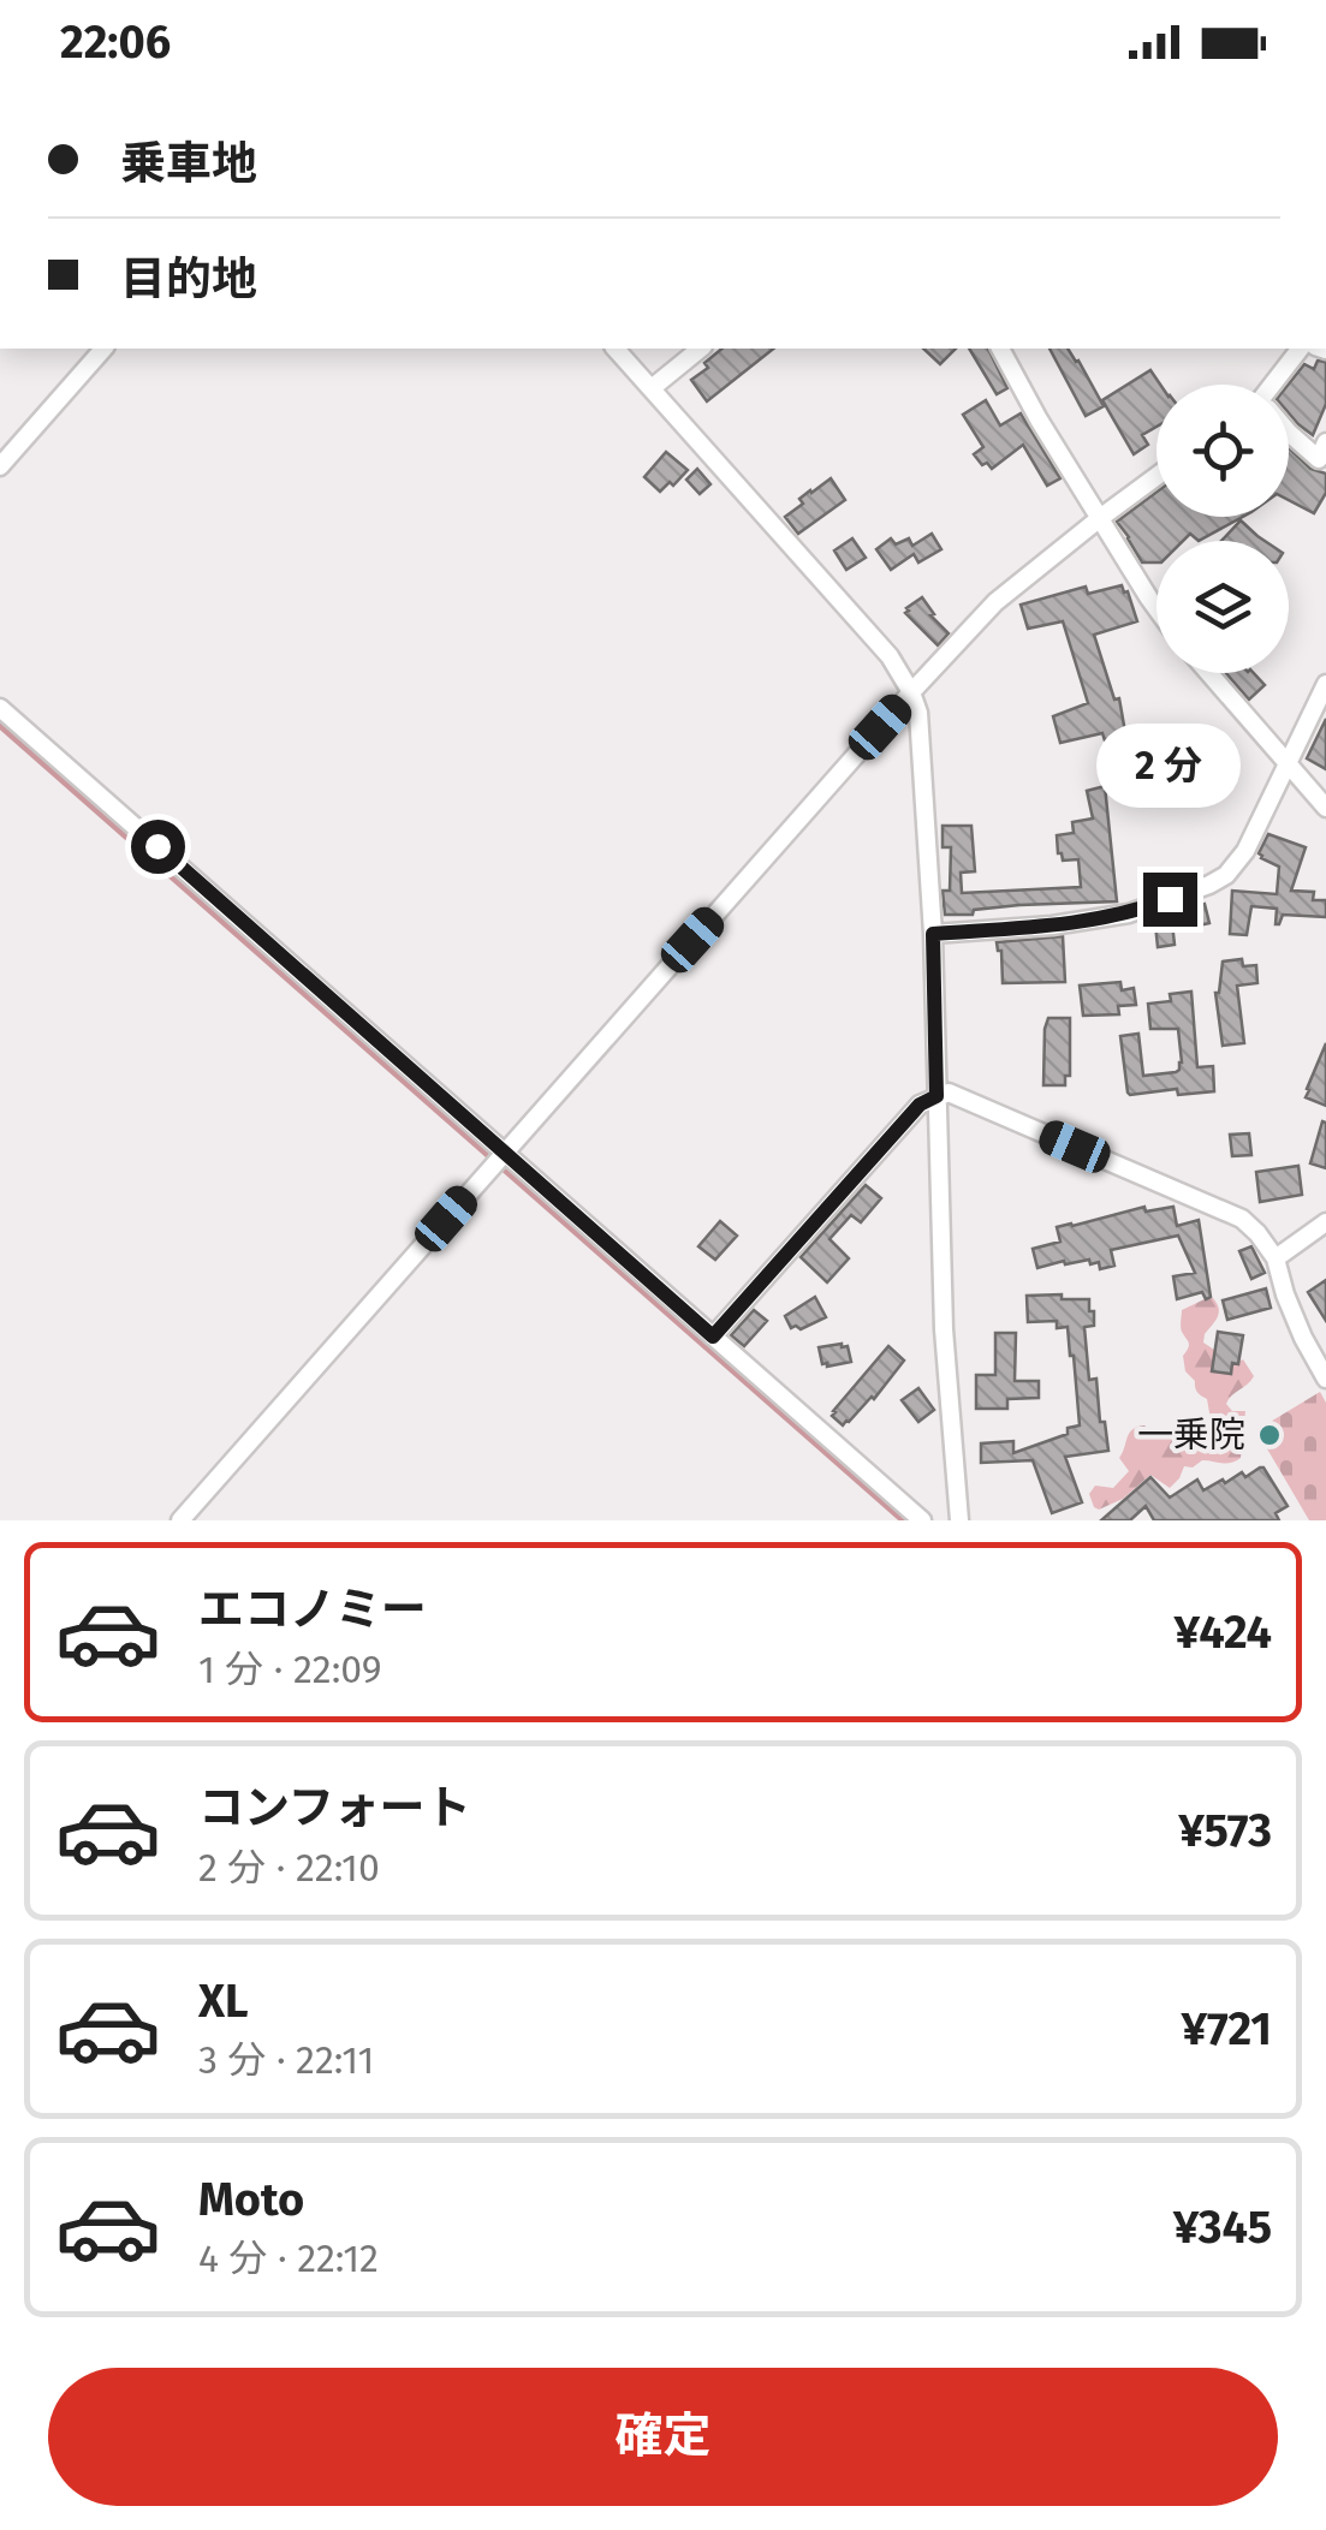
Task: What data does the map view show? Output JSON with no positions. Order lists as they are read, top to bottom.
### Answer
{
  "places": ["一乗院"],
  "page": {
    "status": "22:06",
    "banner": ["乗車地", "目的地"],
    "bubble": "2 分",
    "list": [
      {
        "name": "エコノミー",
        "note": "1 分 · 22:09",
        "value": "¥424"
      },
      {
        "name": "コンフォート",
        "note": "2 分 · 22:10",
        "value": "¥573"
      },
      {
        "name": "XL",
        "note": "3 分 · 22:11",
        "value": "¥721"
      },
      {
        "name": "Moto",
        "note": "4 分 · 22:12",
        "value": "¥345"
      }
    ],
    "buttons": "確定"
  }
}
